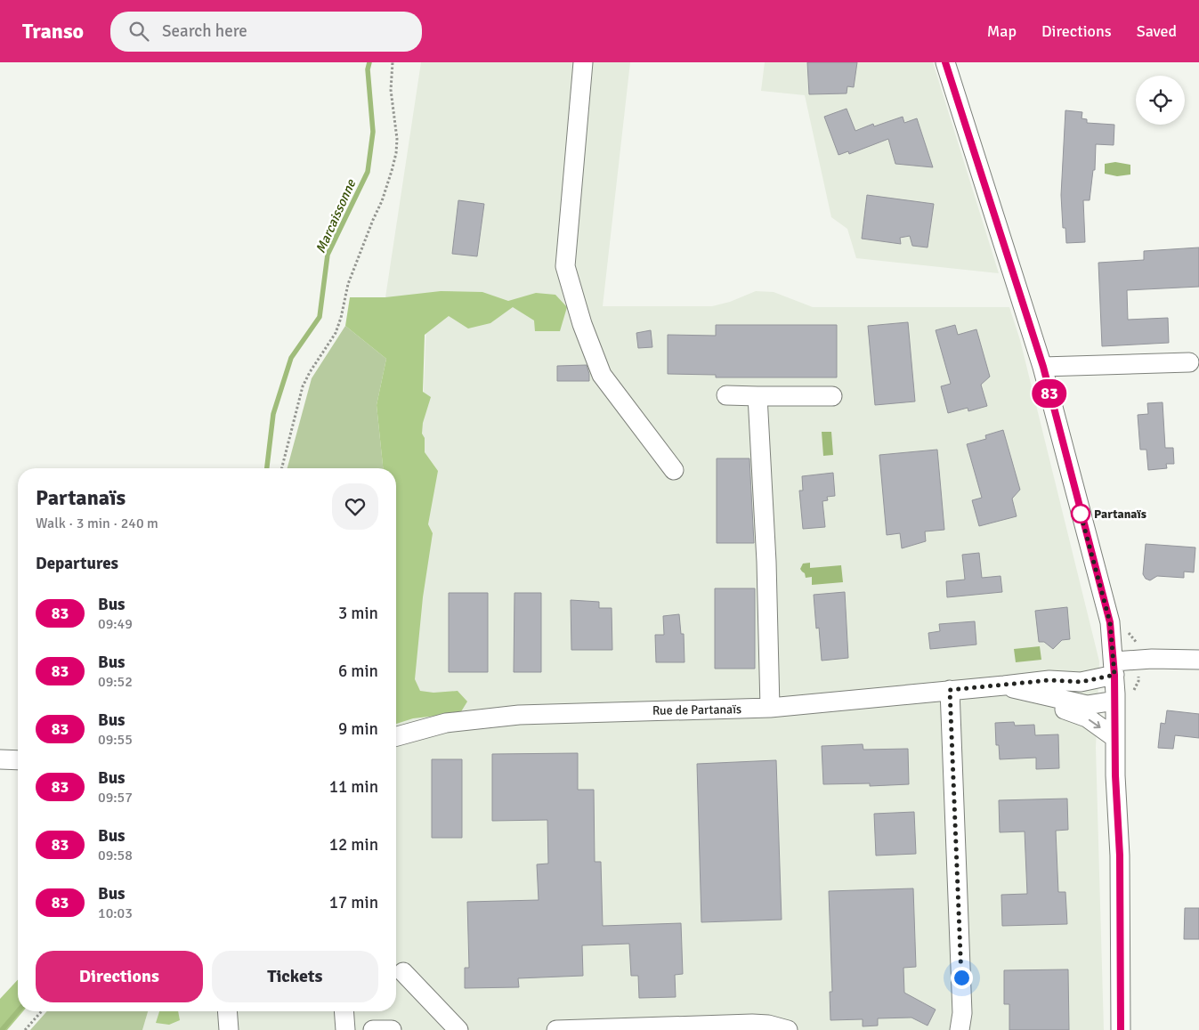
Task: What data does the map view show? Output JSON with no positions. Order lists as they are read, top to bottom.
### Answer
{
  "streets": {
    "street": ["Rue de Partanaïs"]
  },
  "water": ["Marcaissonne"],
  "places": ["Partanaïs"],
  "lines": ["bus line 83"],
  "page": {
    "header": "Transo",
    "search": "Search here",
    "nav": ["Map", "Directions", "Saved"],
    "on_map": "83",
    "heading": [
      ["Partanaïs", "Walk · 3 min · 240 m"],
      "Departures"
    ],
    "list": [
      {
        "mark": "83",
        "name": "Bus",
        "note": "09:49",
        "value": "3 min"
      },
      {
        "mark": "83",
        "name": "Bus",
        "note": "09:52",
        "value": "6 min"
      },
      {
        "mark": "83",
        "name": "Bus",
        "note": "09:55",
        "value": "9 min"
      },
      {
        "mark": "83",
        "name": "Bus",
        "note": "09:57",
        "value": "11 min"
      },
      {
        "mark": "83",
        "name": "Bus",
        "note": "09:58",
        "value": "12 min"
      },
      {
        "mark": "83",
        "name": "Bus",
        "note": "10:03",
        "value": "17 min"
      }
    ],
    "buttons": ["Directions", "Tickets"]
  }
}
